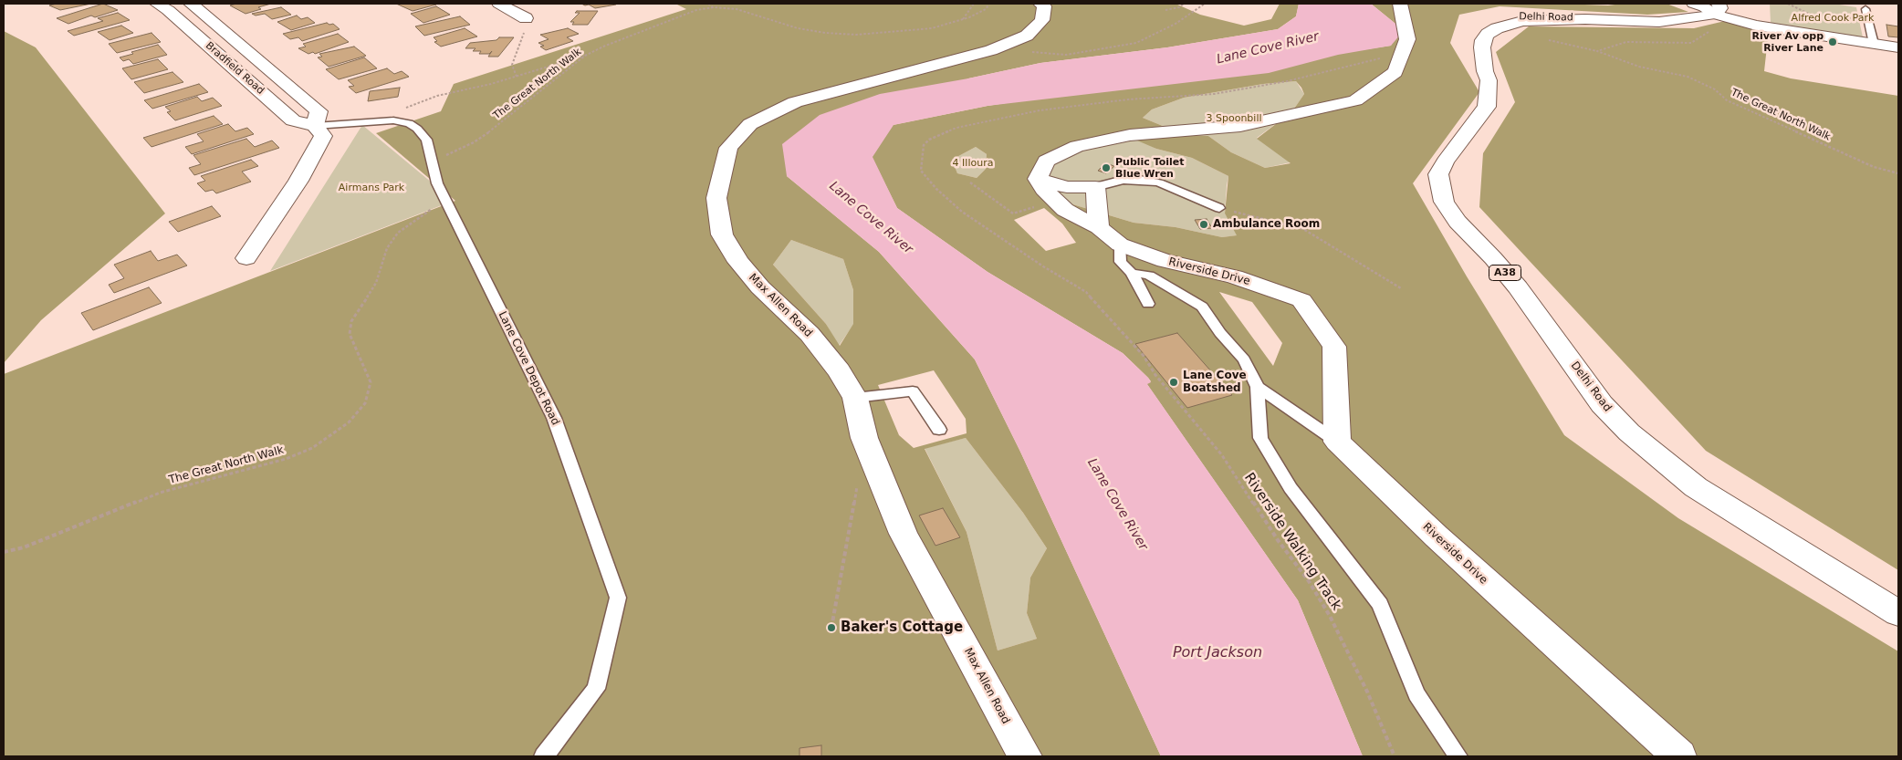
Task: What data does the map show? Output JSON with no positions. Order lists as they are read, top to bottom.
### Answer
{
  "streets": {
    "street": [
      "Delhi Road",
      "Bradfield Road",
      "Riverside Drive",
      "A38",
      "Max Allen Road"
    ],
    "lane": ["Lane Cove Depot Road"],
    "path": ["The Great North Walk", "Riverside Walking Track"]
  },
  "crossings": [
    ["Bradfield Road", "Lane Cove Depot Road"],
    ["The Great North Walk", "Lane Cove Depot Road"]
  ],
  "water": ["Lane Cove River", "Port Jackson"],
  "parks": [
    "Alfred Cook Park",
    "3 Spoonbill",
    "4 Illoura",
    "Airmans Park"
  ],
  "places": [
    "River Av opp River Lane",
    "Public Toilet Blue Wren",
    "Ambulance Room",
    "Lane Cove Boatshed",
    "Baker's Cottage"
  ]
}
